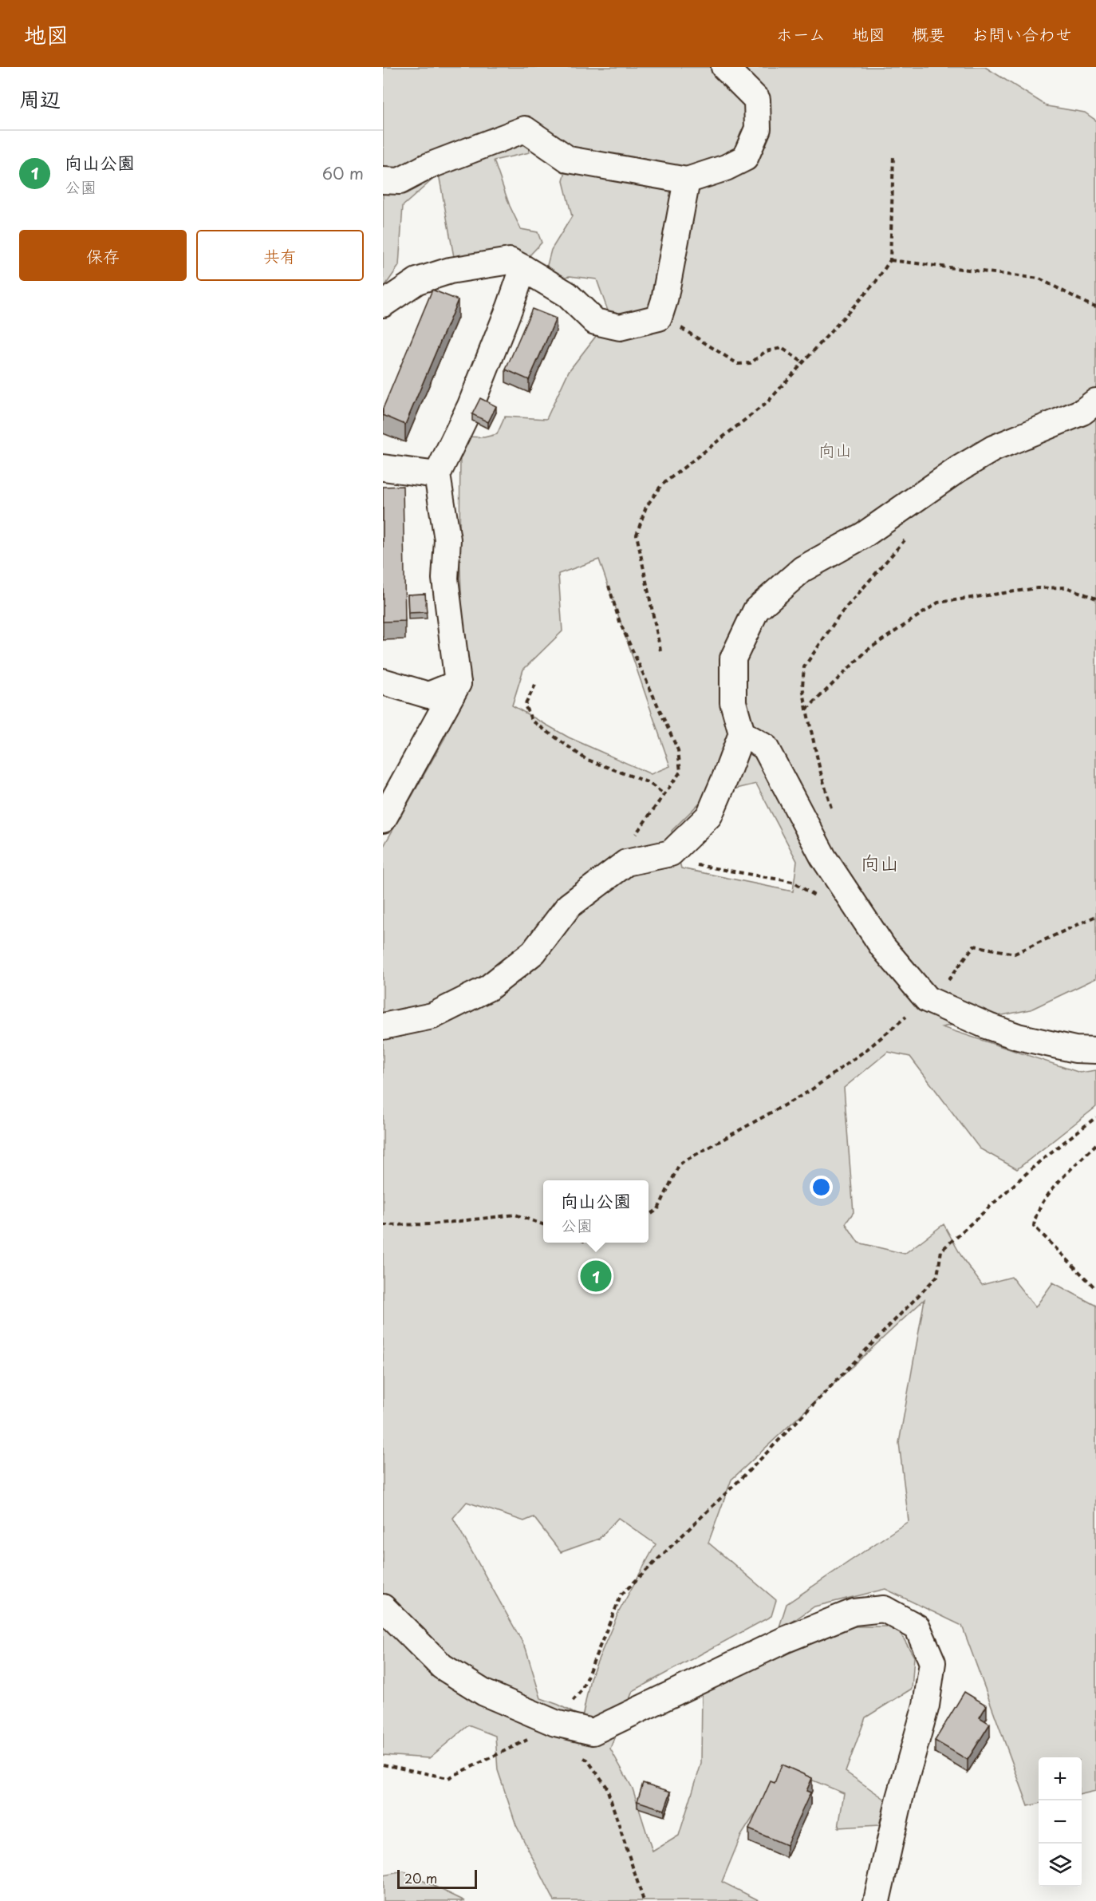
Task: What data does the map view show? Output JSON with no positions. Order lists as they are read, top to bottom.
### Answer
{
  "districts": ["向山"],
  "parks": ["向山"],
  "scale_bar": "20 m",
  "page": {
    "header": "地図",
    "nav": [
      "ホーム",
      "地図",
      "概要",
      "お問い合わせ"
    ],
    "heading": "周辺",
    "list": [
      {
        "mark": "1",
        "name": "向山公園",
        "note": "公園",
        "value": "60 m"
      }
    ],
    "buttons": ["保存", "共有"],
    "popup": ["向山公園", "公園"],
    "pins": "1",
    "map_buttons": ["+", "−"],
    "scale": "20 m"
  }
}
